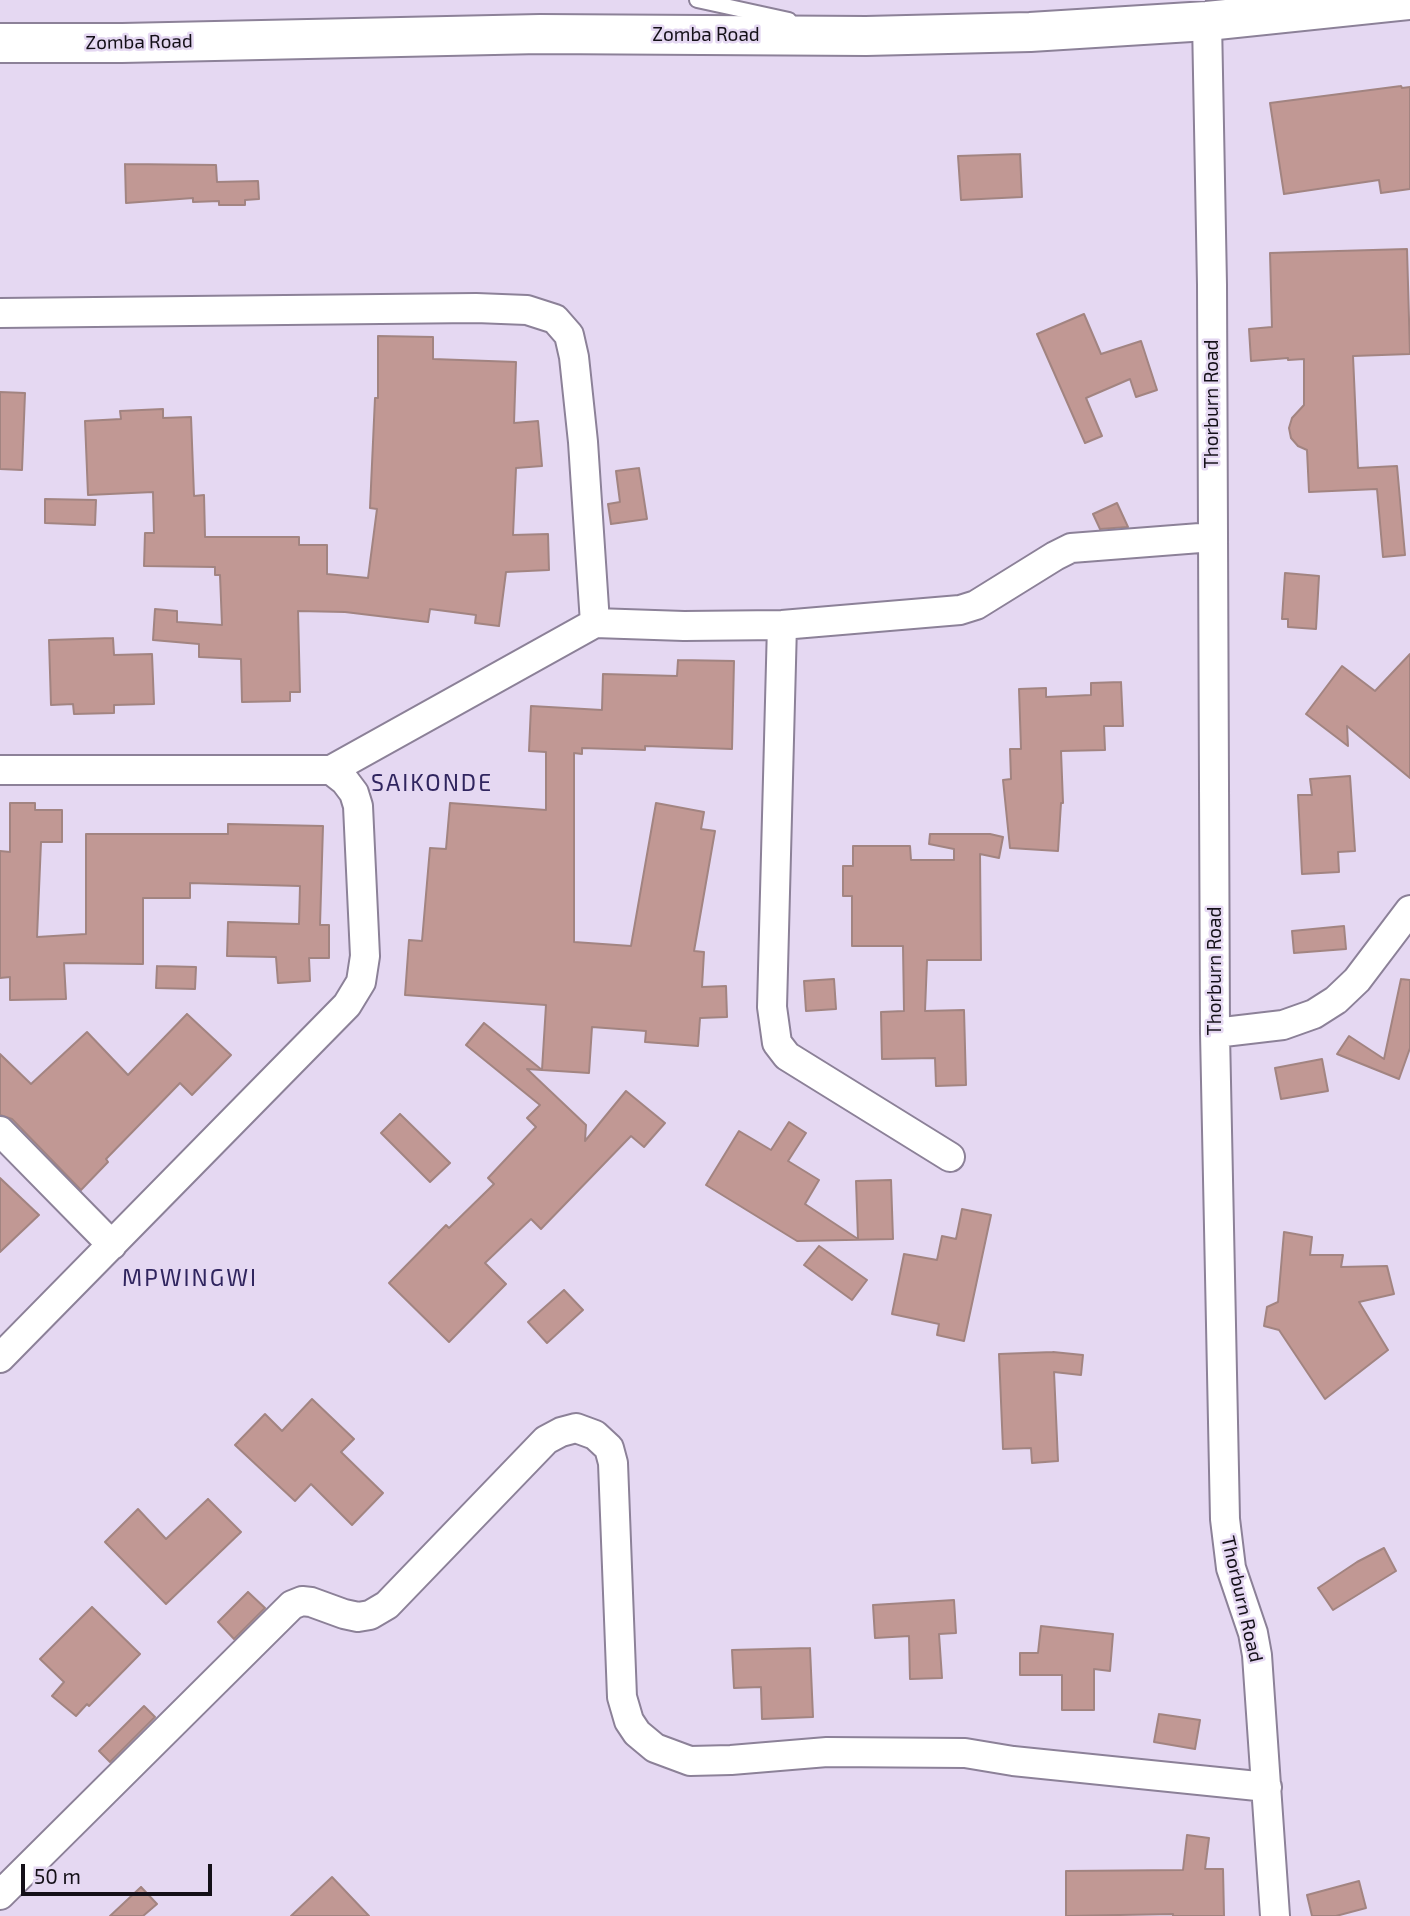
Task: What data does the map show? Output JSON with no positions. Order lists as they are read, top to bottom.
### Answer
{
  "streets": {
    "highway": ["Zomba Road"],
    "street": ["Thorburn Road"]
  },
  "crossings": [
    ["Zomba Road", "Thorburn Road"]
  ],
  "districts": ["SAIKONDE", "MPWINGWI"],
  "scale_bar": "50 m"
}
